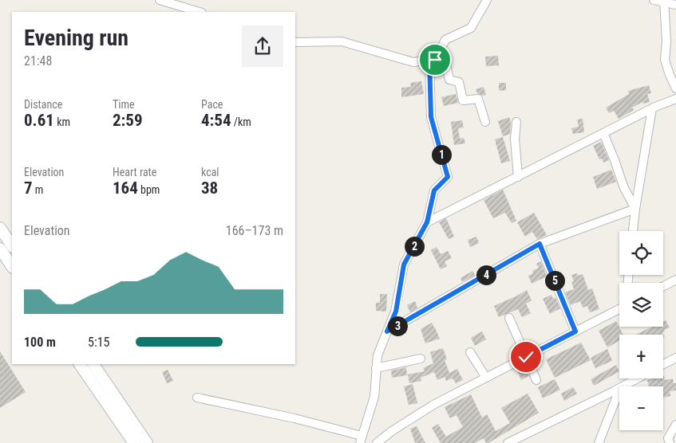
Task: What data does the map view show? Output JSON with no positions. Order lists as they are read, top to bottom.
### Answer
{
  "page": {
    "heading": ["Evening run", "21:48"],
    "stats": [
      ["Distance", "0.61 km"],
      ["Time", "2:59"],
      ["Pace", "4:54 /km"],
      ["Elevation", "7 m"],
      ["Heart rate", "164 bpm"],
      ["kcal", "38"]
    ],
    "pins": [
      "1",
      "2",
      "4",
      "5",
      "3"
    ],
    "chart": ["Elevation", "166–173 m"],
    "map_buttons": ["+", "−"],
    "list": [
      {
        "name": "100 m",
        "note": "5:15"
      }
    ]
  }
}
